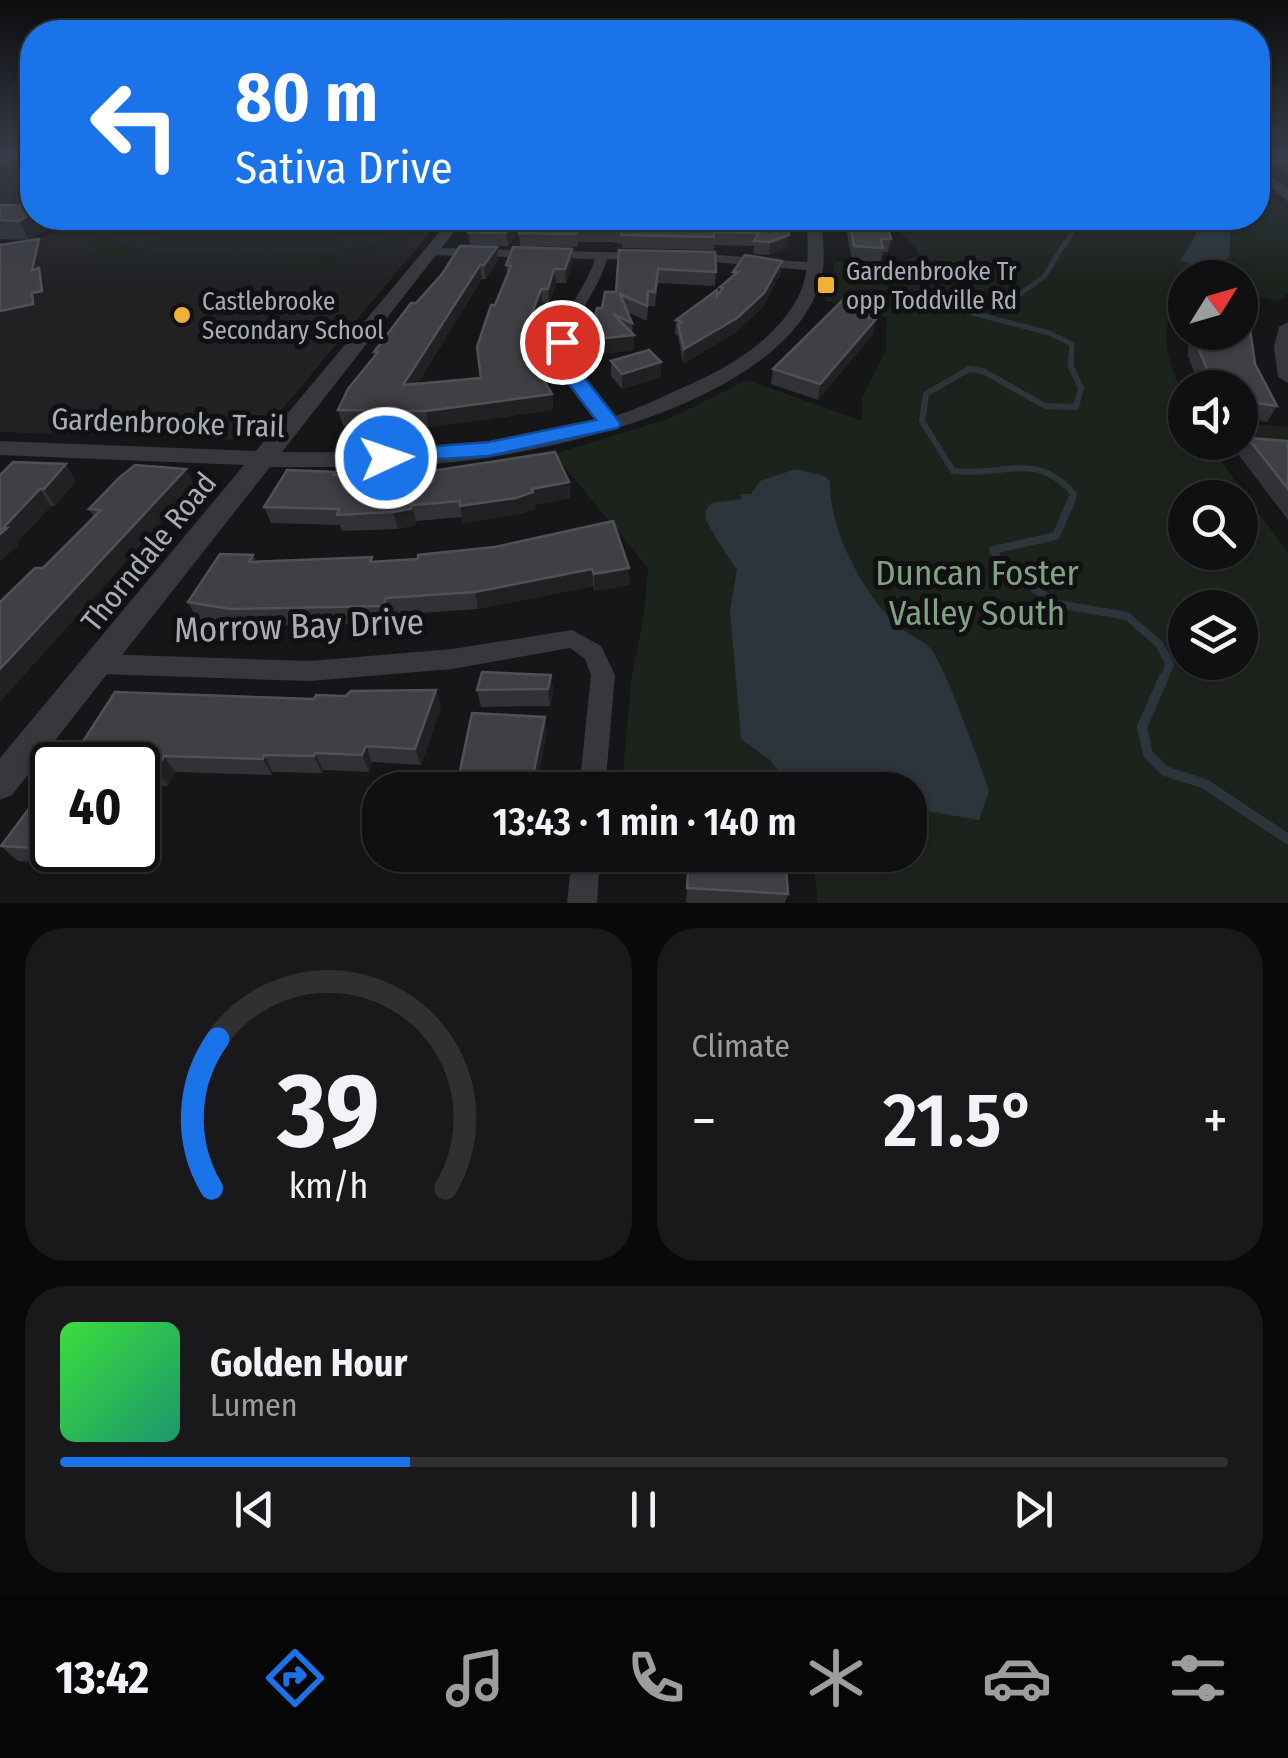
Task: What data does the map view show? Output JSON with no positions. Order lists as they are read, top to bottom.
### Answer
{
  "streets": {
    "street": ["Gardenbrooke Trail", "Thorndale Road", "Morrow Bay Drive"]
  },
  "crossings": [
    ["Gardenbrooke Trail", "Thorndale Road"],
    ["Thorndale Road", "Morrow Bay Drive"]
  ],
  "parks": ["Duncan Foster Valley South"],
  "places": {
    "transit": ["Gardenbrooke Tr opp Toddville Rd"],
    "other": ["Castlebrooke Secondary School"]
  },
  "north": "top right",
  "page": {
    "turn": ["80 m", "Sativa Drive"],
    "limit": "40",
    "trip": "13:43 · 1 min · 140 m",
    "tile": "Climate",
    "heat": ["−", "21.5°", "+"],
    "song": ["Golden Hour", "Lumen"],
    "tabs": "13:42",
    "gauge": ["39", "km/h"]
  }
}
